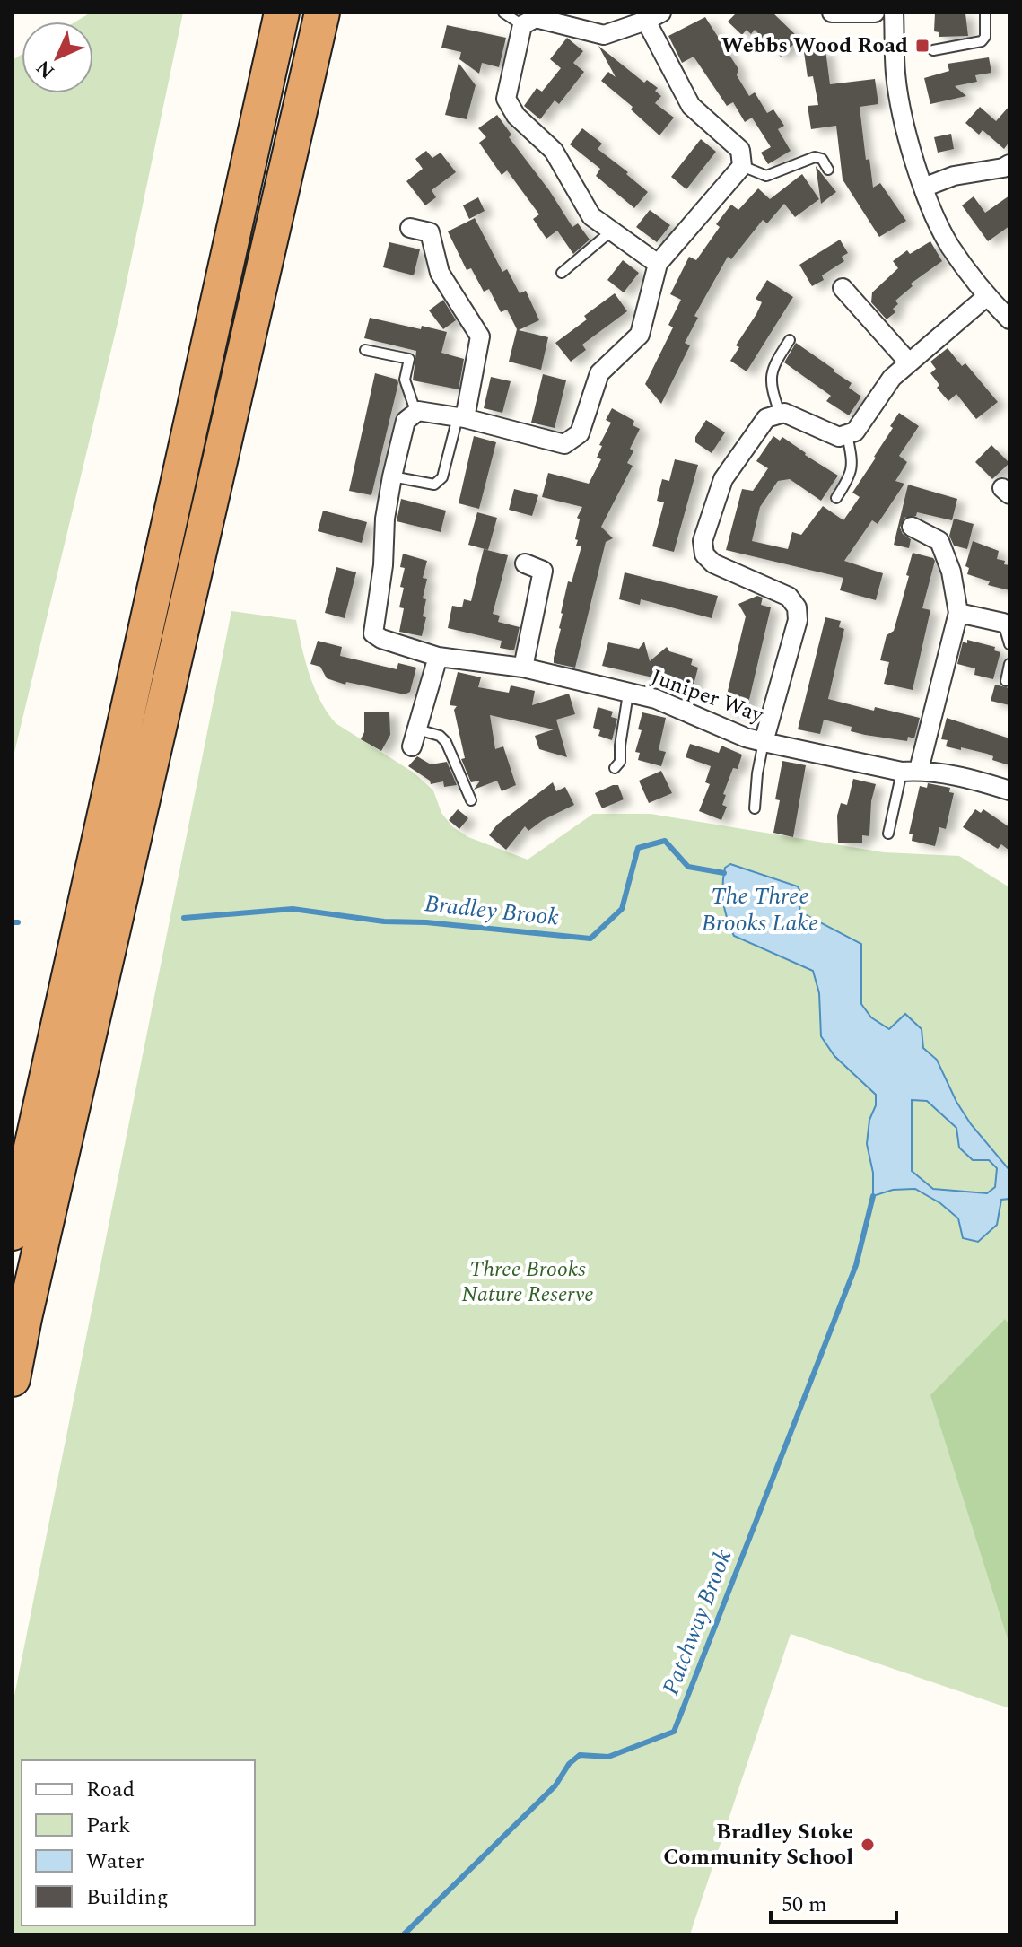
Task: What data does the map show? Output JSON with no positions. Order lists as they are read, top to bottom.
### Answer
{
  "streets": {
    "street": ["Juniper Way"]
  },
  "water": ["The Three Brooks Lake", "Bradley Brook", "Patchway Brook"],
  "parks": ["Three Brooks Nature Reserve"],
  "places": {
    "transit": ["Webbs Wood Road"],
    "other": ["Bradley Stoke Community School"]
  },
  "legend": [
    "Road",
    "Park",
    "Water",
    "Building"
  ],
  "scale_bar": "50 m",
  "north": "bottom left"
}
